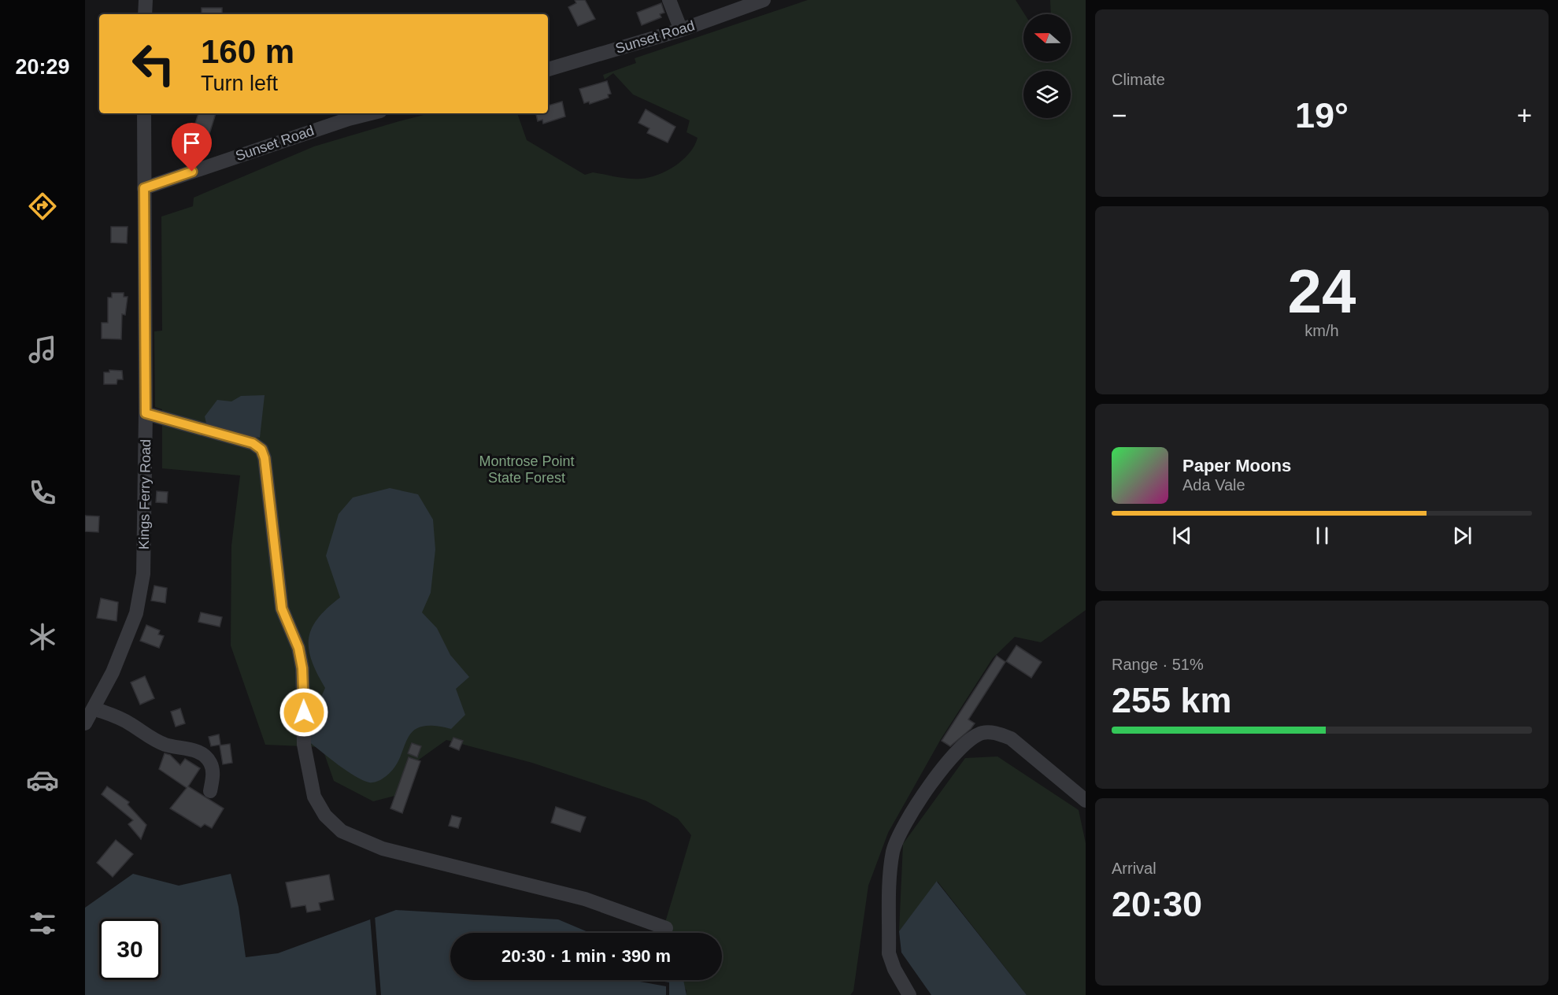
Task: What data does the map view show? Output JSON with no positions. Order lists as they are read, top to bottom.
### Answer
{
  "streets": {
    "street": ["Sunset Road", "Kings Ferry Road"]
  },
  "crossings": [
    ["Sunset Road", "Kings Ferry Road"]
  ],
  "parks": ["Montrose Point State Forest"],
  "north": "left",
  "page": {
    "tabs": "20:29",
    "tile": [
      "Climate",
      ["24", "km/h"],
      ["Range · 51%", "255 km"],
      ["Arrival", "20:30"]
    ],
    "turn": ["160 m", "Turn left"],
    "heat": ["−", "19°", "+"],
    "song": ["Paper Moons", "Ada Vale"],
    "limit": "30",
    "trip": "20:30 · 1 min · 390 m"
  }
}
